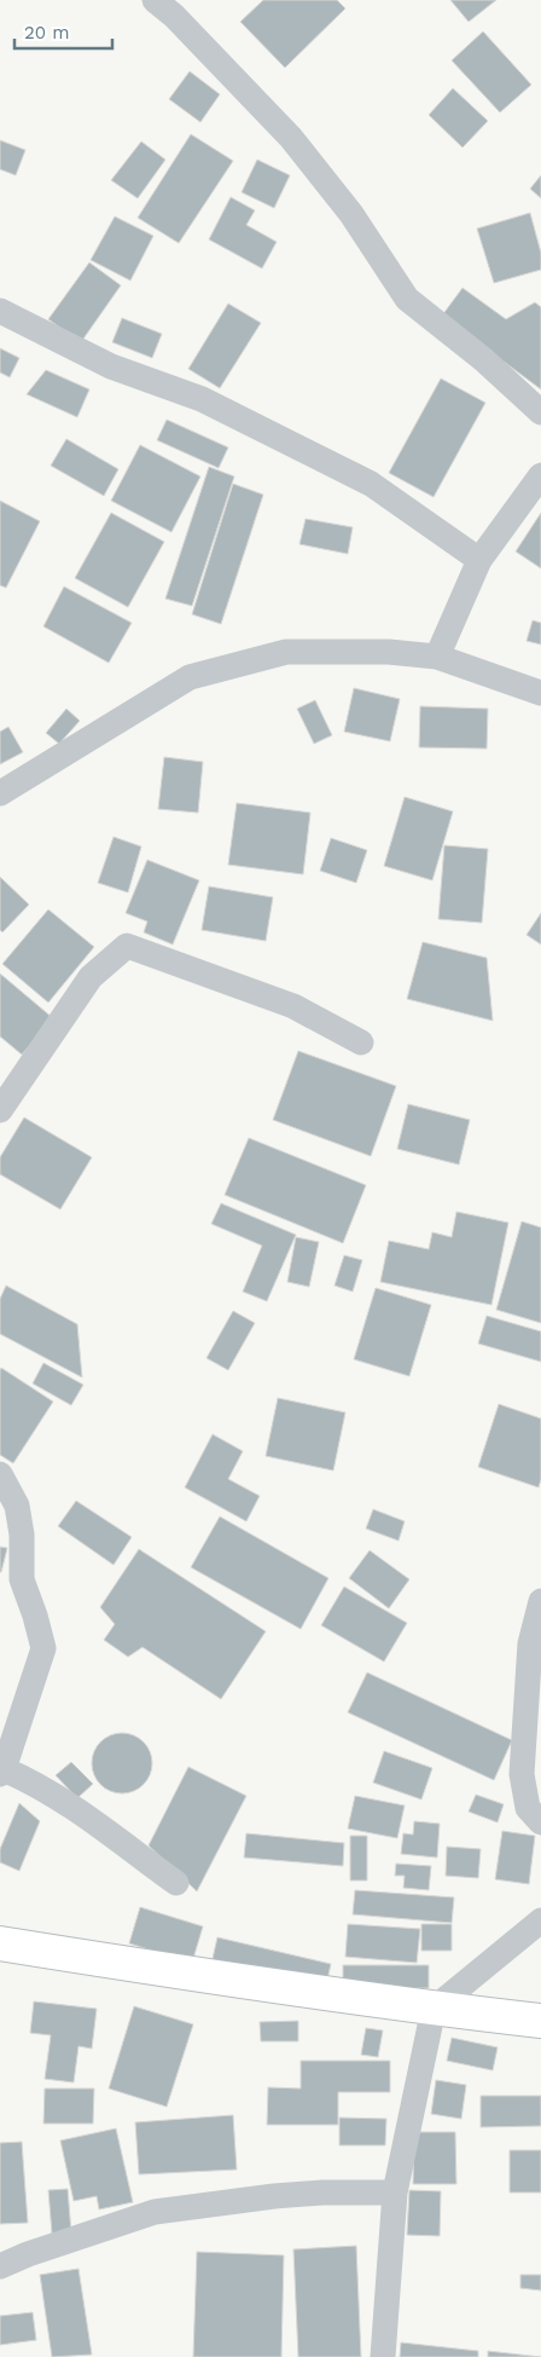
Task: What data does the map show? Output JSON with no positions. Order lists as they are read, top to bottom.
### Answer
{
  "scale_bar": "20 m"
}
